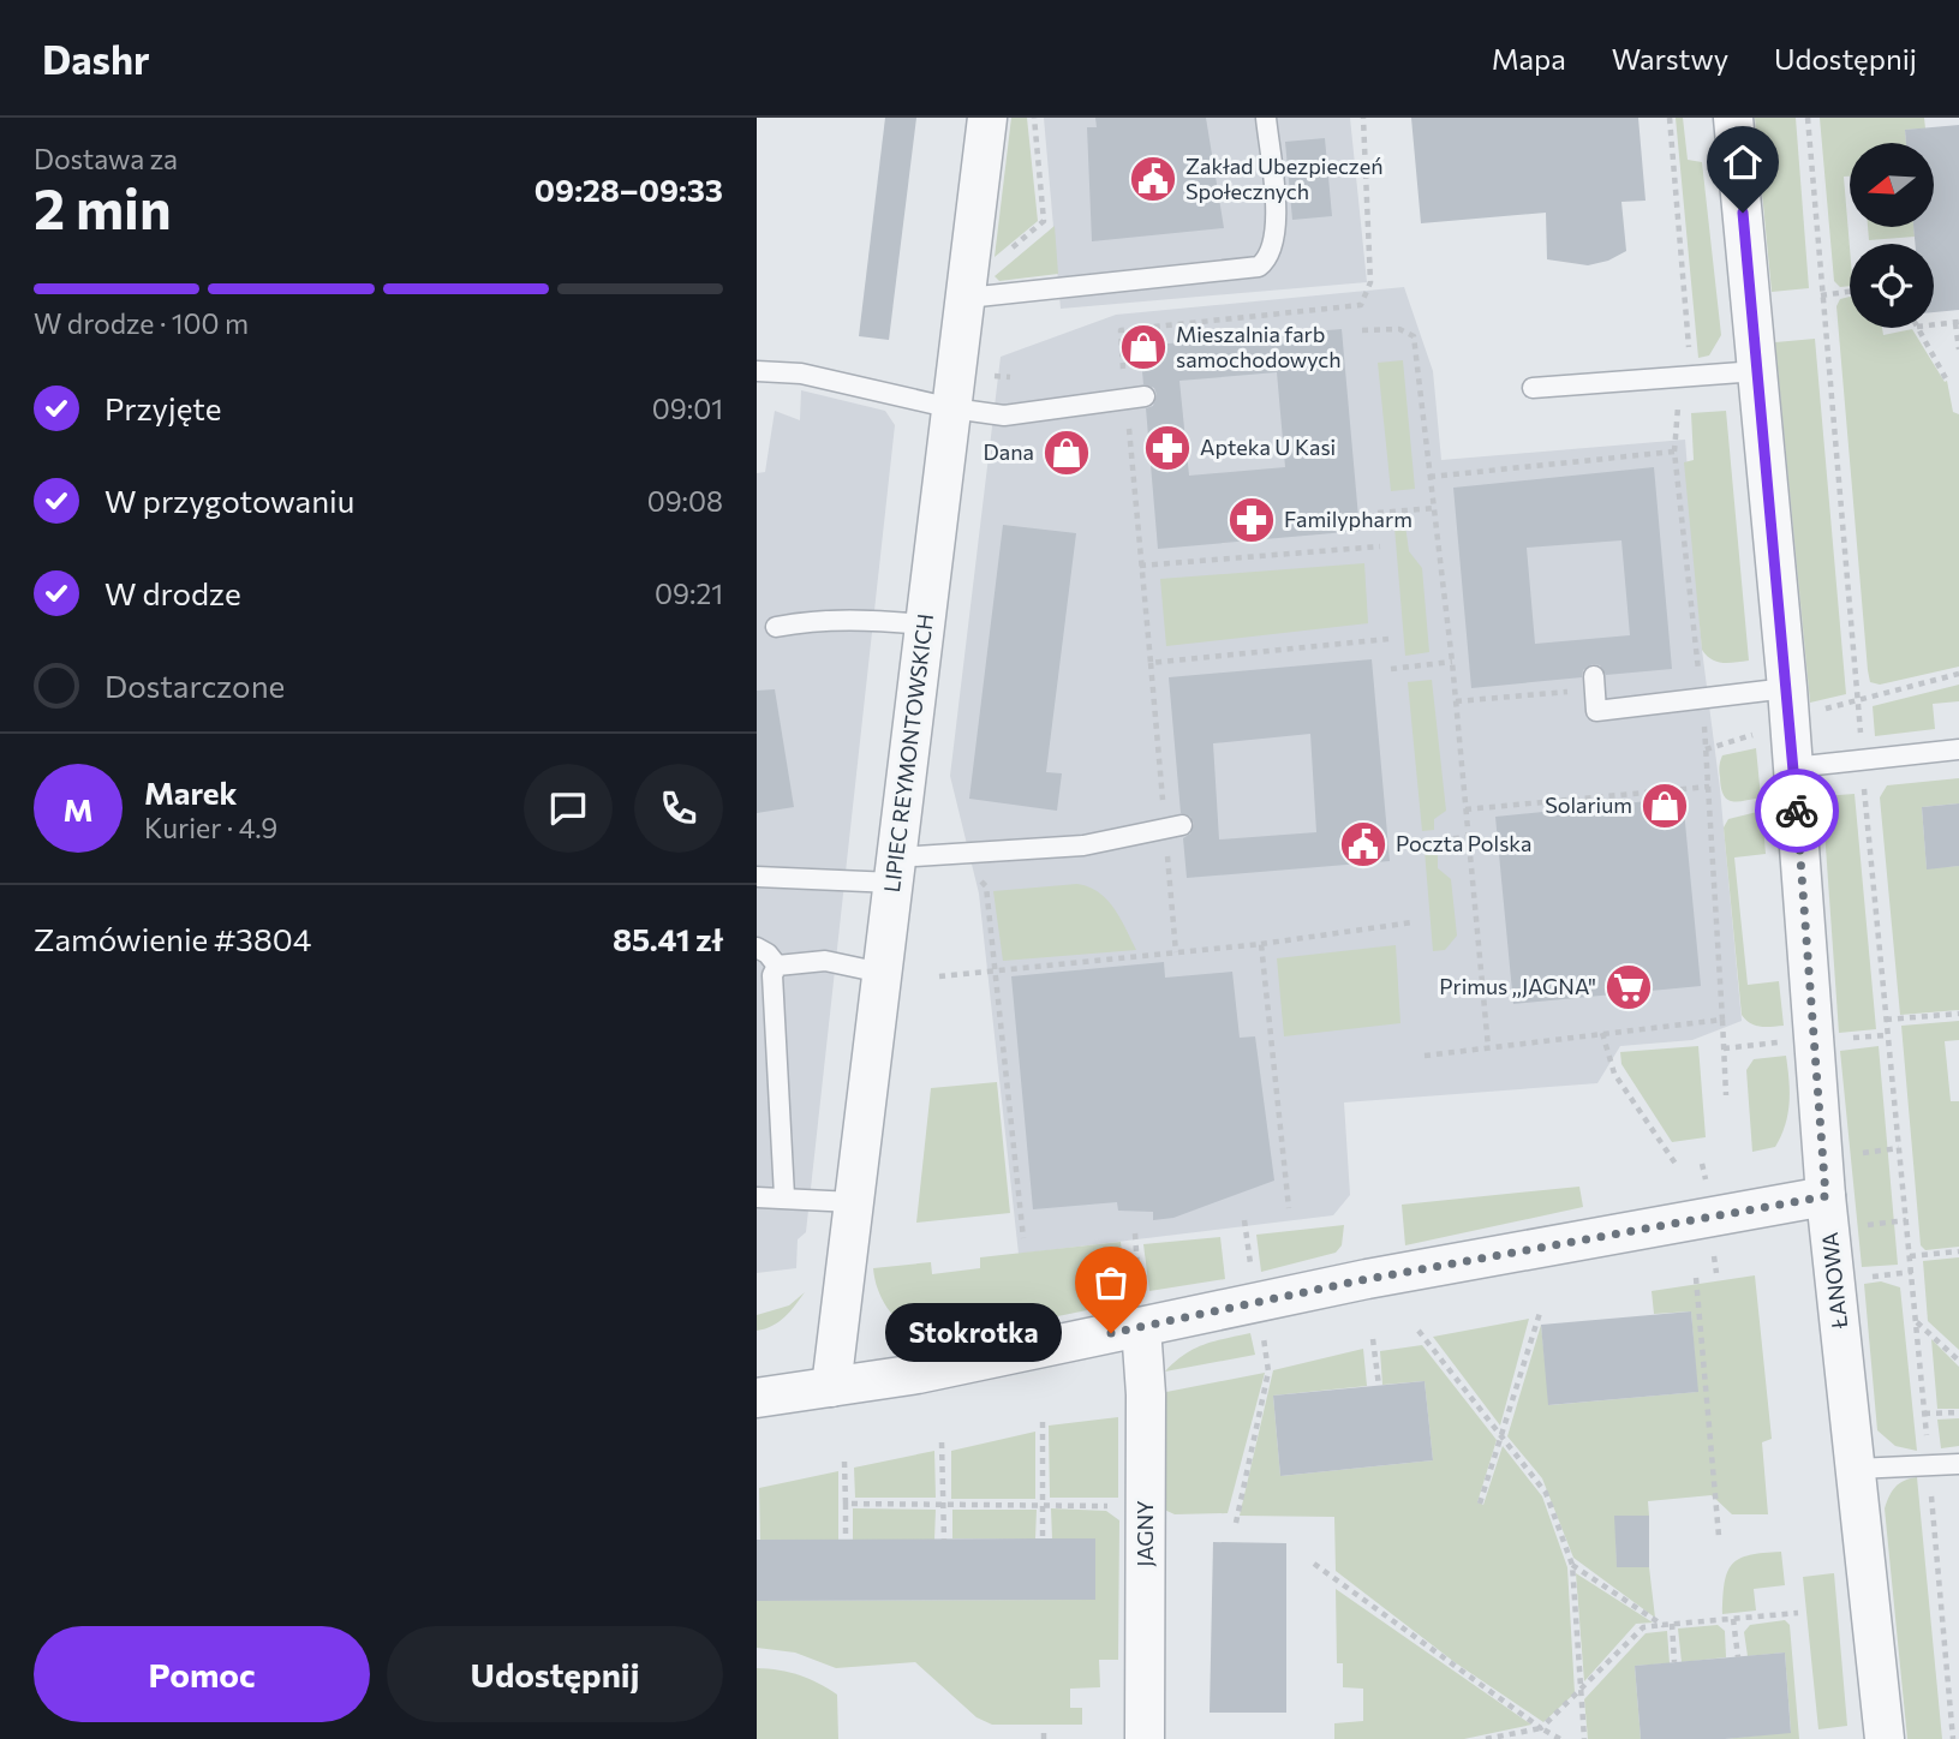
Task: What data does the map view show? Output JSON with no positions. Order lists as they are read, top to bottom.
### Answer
{
  "streets": {
    "street": ["LIPIEC REYMONTOWSKICH", "ŁANOWA", "JAGNY"]
  },
  "places": {
    "public building": ["Zakład Ubezpieczeń Społecznych", "Poczta Polska"],
    "shop": ["Mieszalnia farb samochodowych", "Dana", "Solarium"],
    "pharmacy": ["Apteka U Kasi", "Familypharm"],
    "supermarket": ["Primus ,,JAGNA\""],
    "other": ["Stokrotka"]
  },
  "north": "left",
  "page": {
    "header": "Dashr",
    "nav": ["Mapa", "Warstwy", "Udostępnij"],
    "heading": ["2 min", "Dostawa za", "09:28–09:33"],
    "panel": [
      "Marek",
      "Kurier · 4.9",
      "Zamówienie #3804",
      "85.41 zł"
    ],
    "bar": "W drodze · 100 m",
    "list": [
      ["Przyjęte", "09:01"],
      ["W przygotowaniu", "09:08"],
      ["W drodze", "09:21"],
      "Dostarczone"
    ],
    "round": "M",
    "bubble": "Stokrotka",
    "buttons": ["Pomoc", "Udostępnij"]
  }
}
